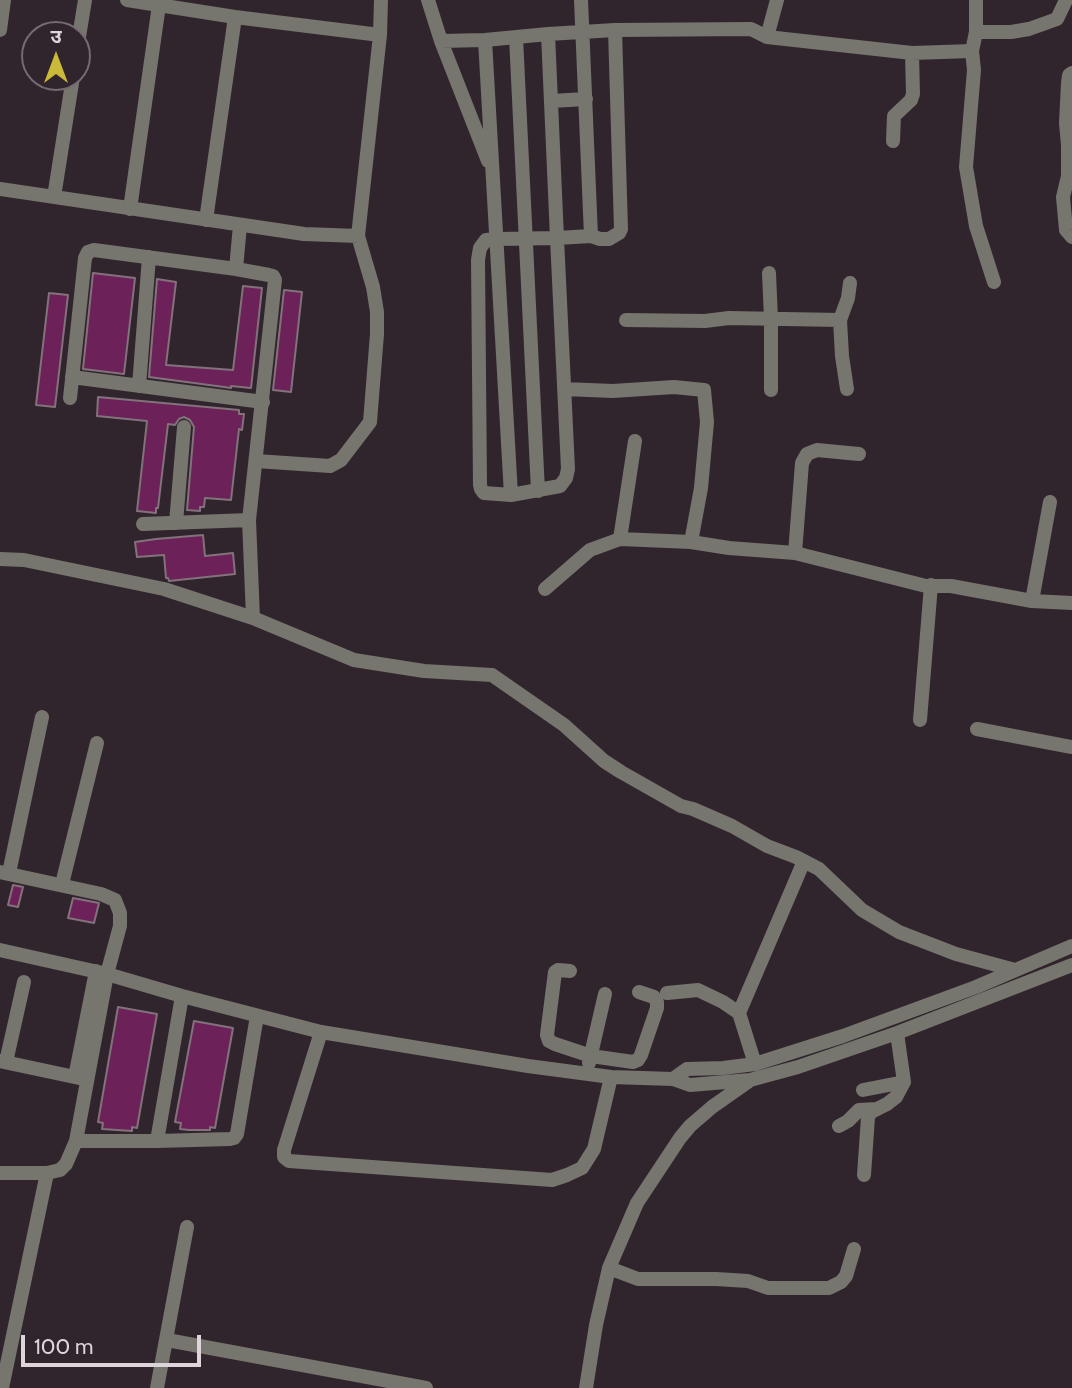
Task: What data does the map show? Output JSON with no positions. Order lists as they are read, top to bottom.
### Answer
{
  "scale_bar": "100 m",
  "north": "top"
}
